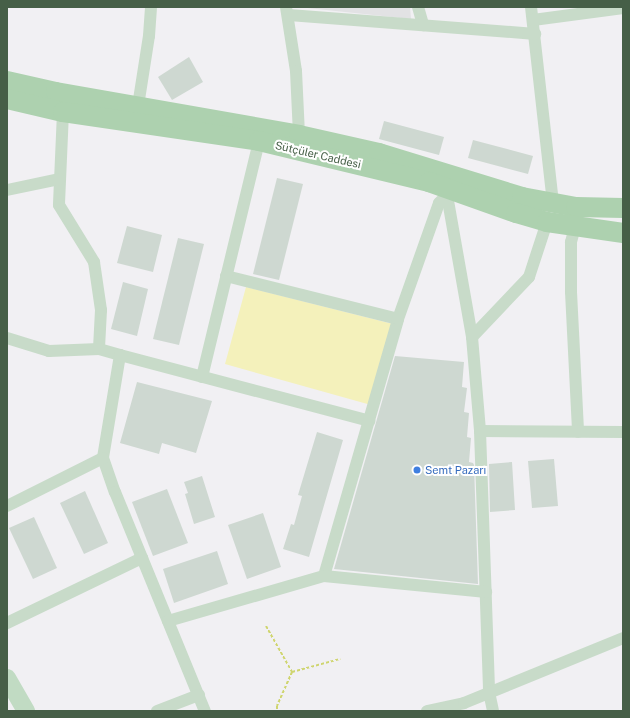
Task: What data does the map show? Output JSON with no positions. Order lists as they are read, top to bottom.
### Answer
{
  "streets": {
    "main road": ["Sütçüler Caddesi"]
  },
  "places": ["Semt Pazarı"]
}
